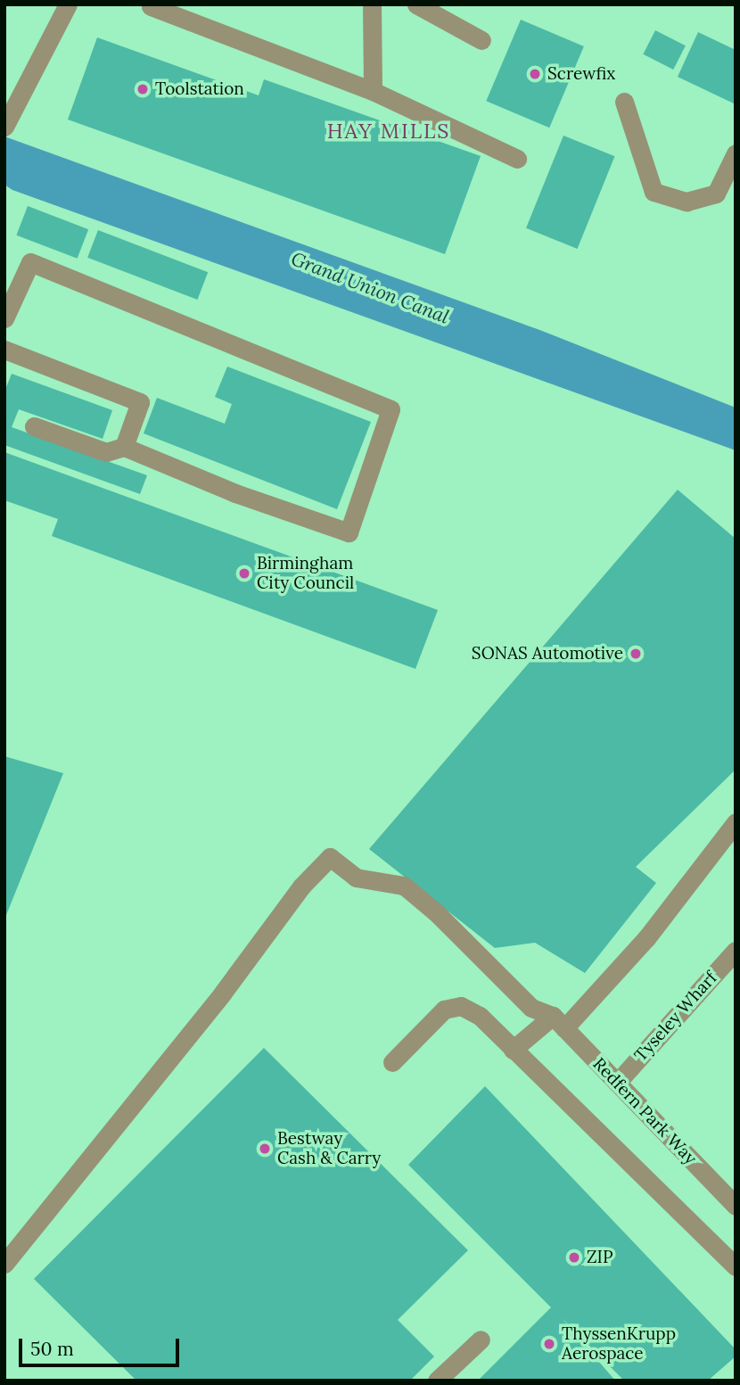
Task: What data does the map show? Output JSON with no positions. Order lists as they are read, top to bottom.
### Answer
{
  "streets": {
    "street": ["Tyseley Wharf", "Redfern Park Way"]
  },
  "crossings": [
    ["Tyseley Wharf", "Redfern Park Way"]
  ],
  "districts": ["HAY MILLS"],
  "water": ["Grand Union Canal"],
  "places": [
    "Screwfix",
    "Toolstation",
    "Birmingham City Council",
    "SONAS Automotive",
    "Bestway Cash & Carry",
    "ZIP",
    "ThyssenKrupp Aerospace"
  ],
  "scale_bar": "50 m"
}
